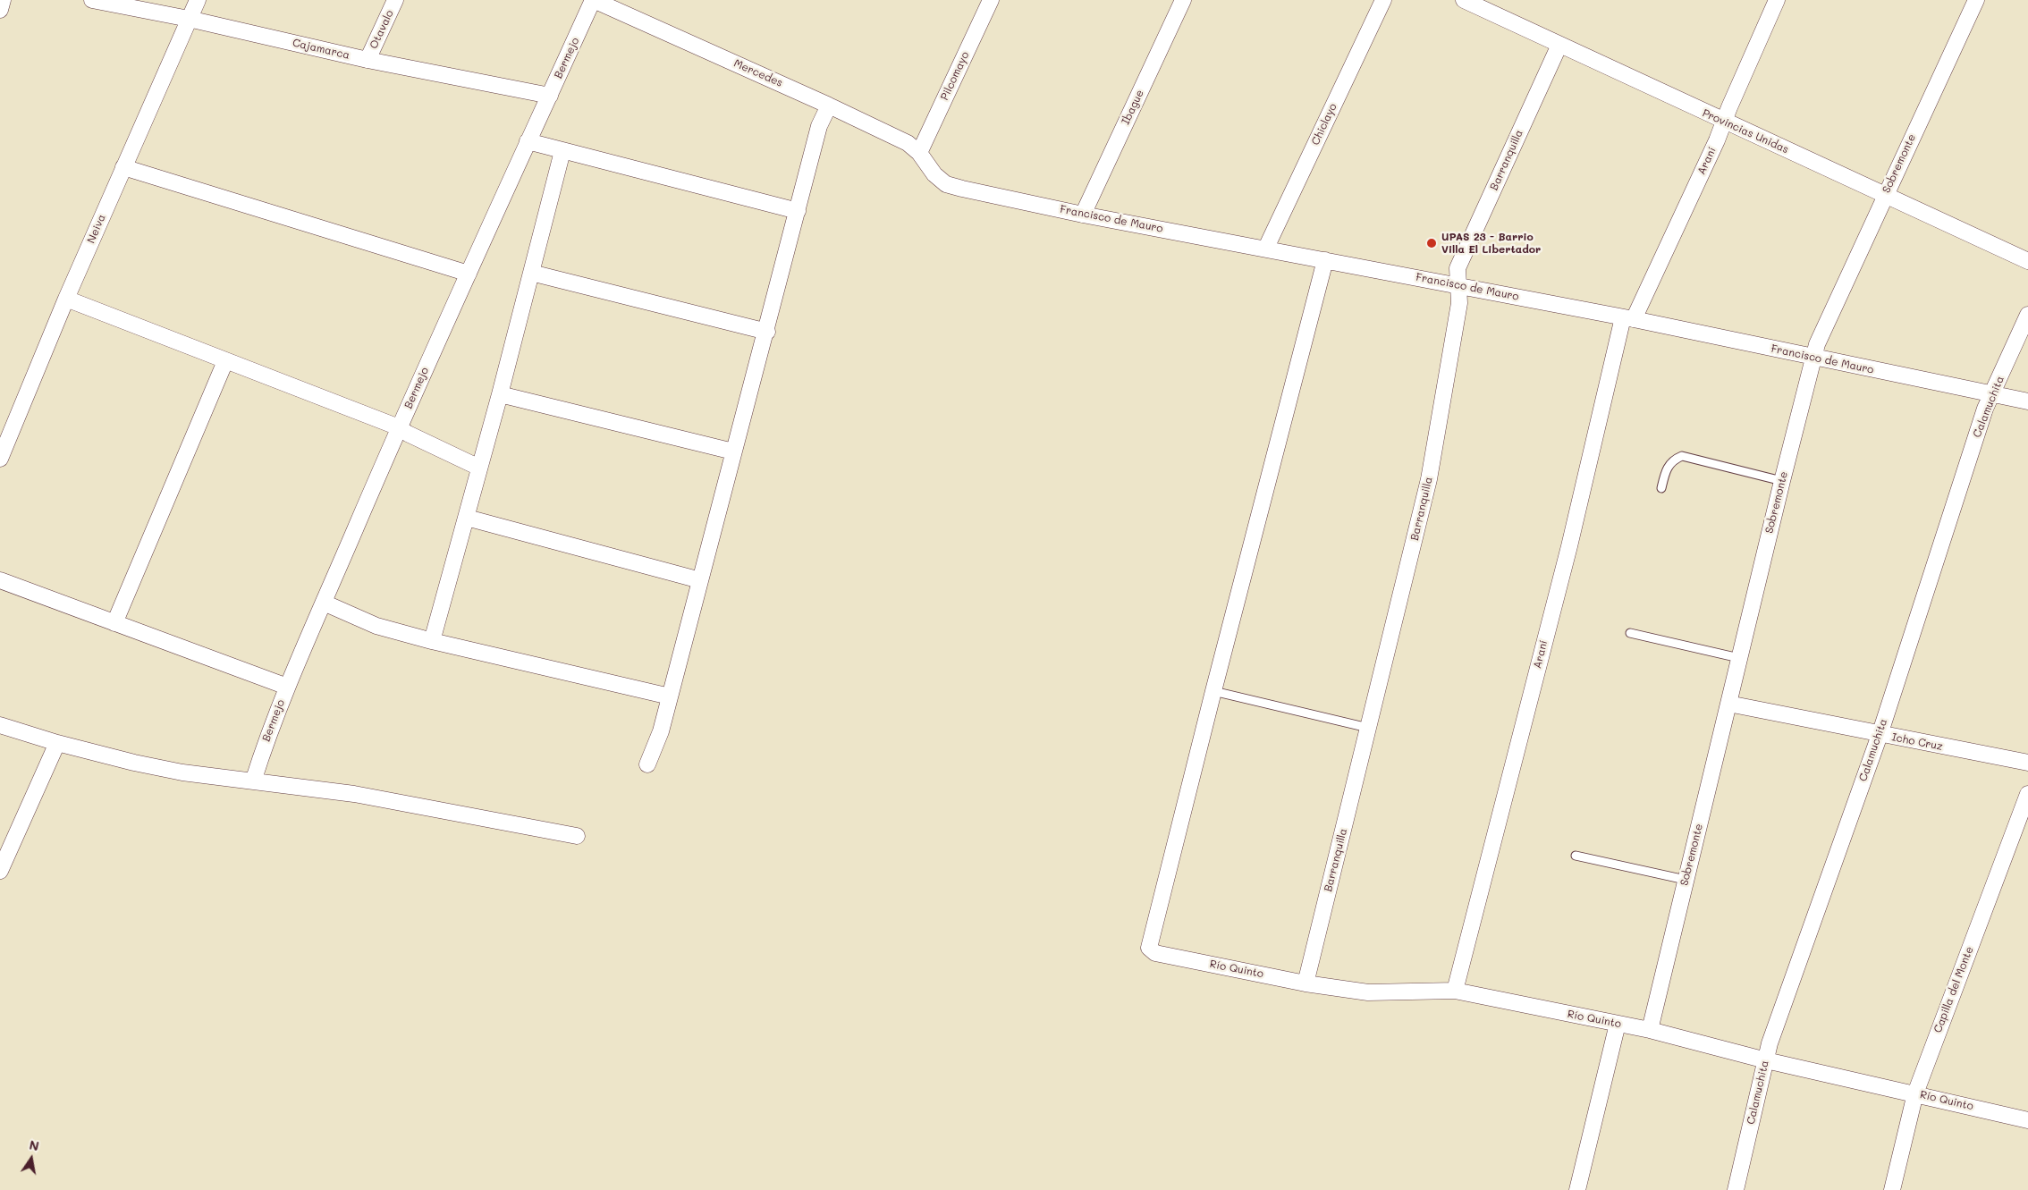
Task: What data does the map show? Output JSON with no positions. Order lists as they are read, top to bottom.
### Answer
{
  "streets": {
    "street": [
      "Otavalo",
      "Cajamarca",
      "Bermejo",
      "Mercedes",
      "Pilcomayo",
      "Ibague",
      "Chiclayo",
      "Provincias Unidas",
      "Barranquilla",
      "Araní",
      "Sobremonte",
      "Francisco de Mauro",
      "Neiva",
      "Calamuchita",
      "Icho Cruz",
      "Río Quinto",
      "Capilla del Monte"
    ]
  },
  "crossings": [
    ["Otavalo", "Cajamarca"],
    ["Cajamarca", "Bermejo"],
    ["Cajamarca", "Neiva"],
    ["Bermejo", "Mercedes"],
    ["Mercedes", "Pilcomayo"],
    ["Mercedes", "Francisco de Mauro"],
    ["Pilcomayo", "Francisco de Mauro"],
    ["Ibague", "Francisco de Mauro"],
    ["Chiclayo", "Francisco de Mauro"],
    ["Provincias Unidas", "Barranquilla"],
    ["Provincias Unidas", "Araní"],
    ["Provincias Unidas", "Sobremonte"],
    ["Barranquilla", "Francisco de Mauro"],
    ["Barranquilla", "Río Quinto"],
    ["Araní", "Francisco de Mauro"],
    ["Araní", "Río Quinto"],
    ["Sobremonte", "Francisco de Mauro"],
    ["Sobremonte", "Icho Cruz"],
    ["Sobremonte", "Río Quinto"],
    ["Francisco de Mauro", "Calamuchita"],
    ["Calamuchita", "Icho Cruz"],
    ["Calamuchita", "Río Quinto"],
    ["Río Quinto", "Capilla del Monte"]
  ],
  "places": ["UPAS 23 - Barrio Villa El Libertador"],
  "north": "top"
}
